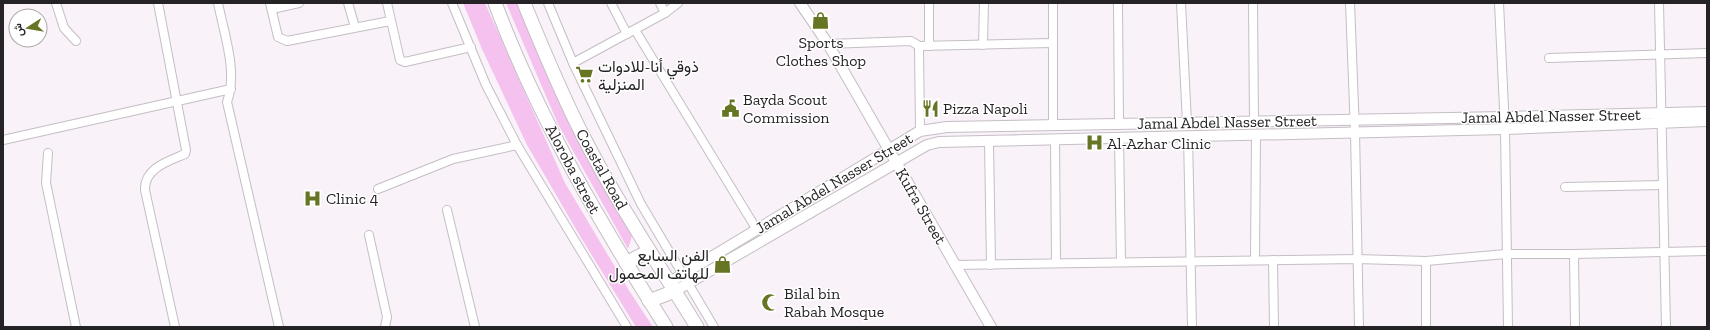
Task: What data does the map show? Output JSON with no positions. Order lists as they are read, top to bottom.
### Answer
{
  "streets": {
    "highway": ["Aloroba street", "Coastal Road"],
    "street": ["Jamal Abdel Nasser Street", "Kufra Street"]
  },
  "crossings": [
    ["Jamal Abdel Nasser Street", "Coastal Road"],
    ["Jamal Abdel Nasser Street", "Kufra Street"]
  ],
  "places": {
    "shop": ["Sports Clothes Shop", "الفن السابع للهاتف المحمول"],
    "supermarket": ["ذوقي أنا-للادوات المنزلية"],
    "public building": ["Bayda Scout Commission"],
    "restaurant": ["Pizza Napoli"],
    "hospital": ["Al-Azhar Clinic", "Clinic 4"],
    "mosque": ["Bilal bin Rabah Mosque"]
  },
  "north": "left"
}
